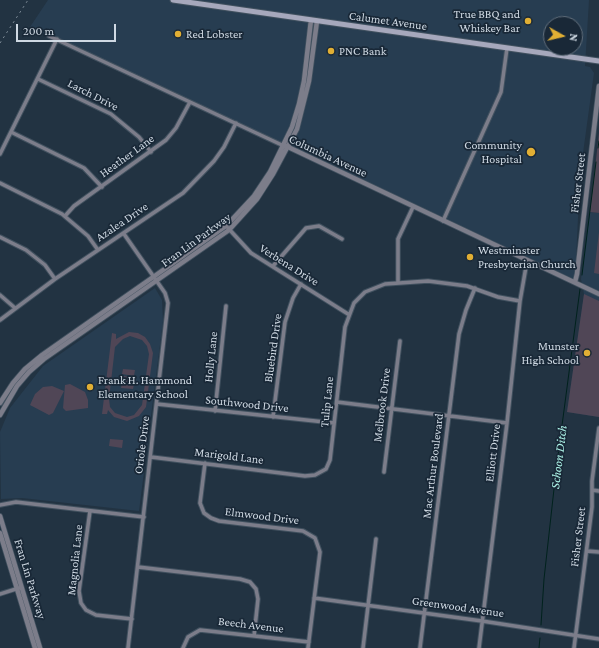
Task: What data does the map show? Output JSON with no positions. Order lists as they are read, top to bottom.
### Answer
{
  "streets": {
    "main road": ["Calumet Avenue"],
    "street": [
      "Larch Drive",
      "Heather Lane",
      "Columbia Avenue",
      "Fisher Street",
      "Azalea Drive",
      "Fran Lin Parkway",
      "Verbena Drive",
      "Bluebird Drive",
      "Holly Lane",
      "Tulip Lane",
      "Southwood Drive",
      "Melbrook Drive",
      "Oriole Drive",
      "Elliott Drive",
      "Marigold Lane",
      "Mac Arthur Boulevard",
      "Elmwood Drive",
      "Magnolia Lane",
      "Greenwood Avenue",
      "Beech Avenue"
    ]
  },
  "crossings": [
    ["Calumet Avenue", "Fran Lin Parkway"],
    ["Larch Drive", "Heather Lane"],
    ["Heather Lane", "Columbia Avenue"],
    ["Columbia Avenue", "Fisher Street"],
    ["Columbia Avenue", "Azalea Drive"],
    ["Columbia Avenue", "Fran Lin Parkway"],
    ["Columbia Avenue", "Elliott Drive"],
    ["Fisher Street", "Greenwood Avenue"],
    ["Azalea Drive", "Oriole Drive"],
    ["Fran Lin Parkway", "Verbena Drive"],
    ["Fran Lin Parkway", "Oriole Drive"],
    ["Verbena Drive", "Bluebird Drive"],
    ["Verbena Drive", "Tulip Lane"],
    ["Bluebird Drive", "Southwood Drive"],
    ["Holly Lane", "Southwood Drive"],
    ["Tulip Lane", "Southwood Drive"],
    ["Tulip Lane", "Marigold Lane"],
    ["Southwood Drive", "Oriole Drive"],
    ["Oriole Drive", "Marigold Lane"],
    ["Oriole Drive", "Magnolia Lane"],
    ["Elliott Drive", "Greenwood Avenue"],
    ["Marigold Lane", "Elmwood Drive"],
    ["Mac Arthur Boulevard", "Greenwood Avenue"],
    ["Elmwood Drive", "Greenwood Avenue"]
  ],
  "water": ["Schoon Ditch"],
  "places": [
    "True BBQ and Whiskey Bar",
    "Red Lobster",
    "PNC Bank",
    "Community Hospital",
    "Westminster Presbyterian Church",
    "Munster High School",
    "Frank H. Hammond Elementary School"
  ],
  "scale_bar": "200 m",
  "north": "right"
}
